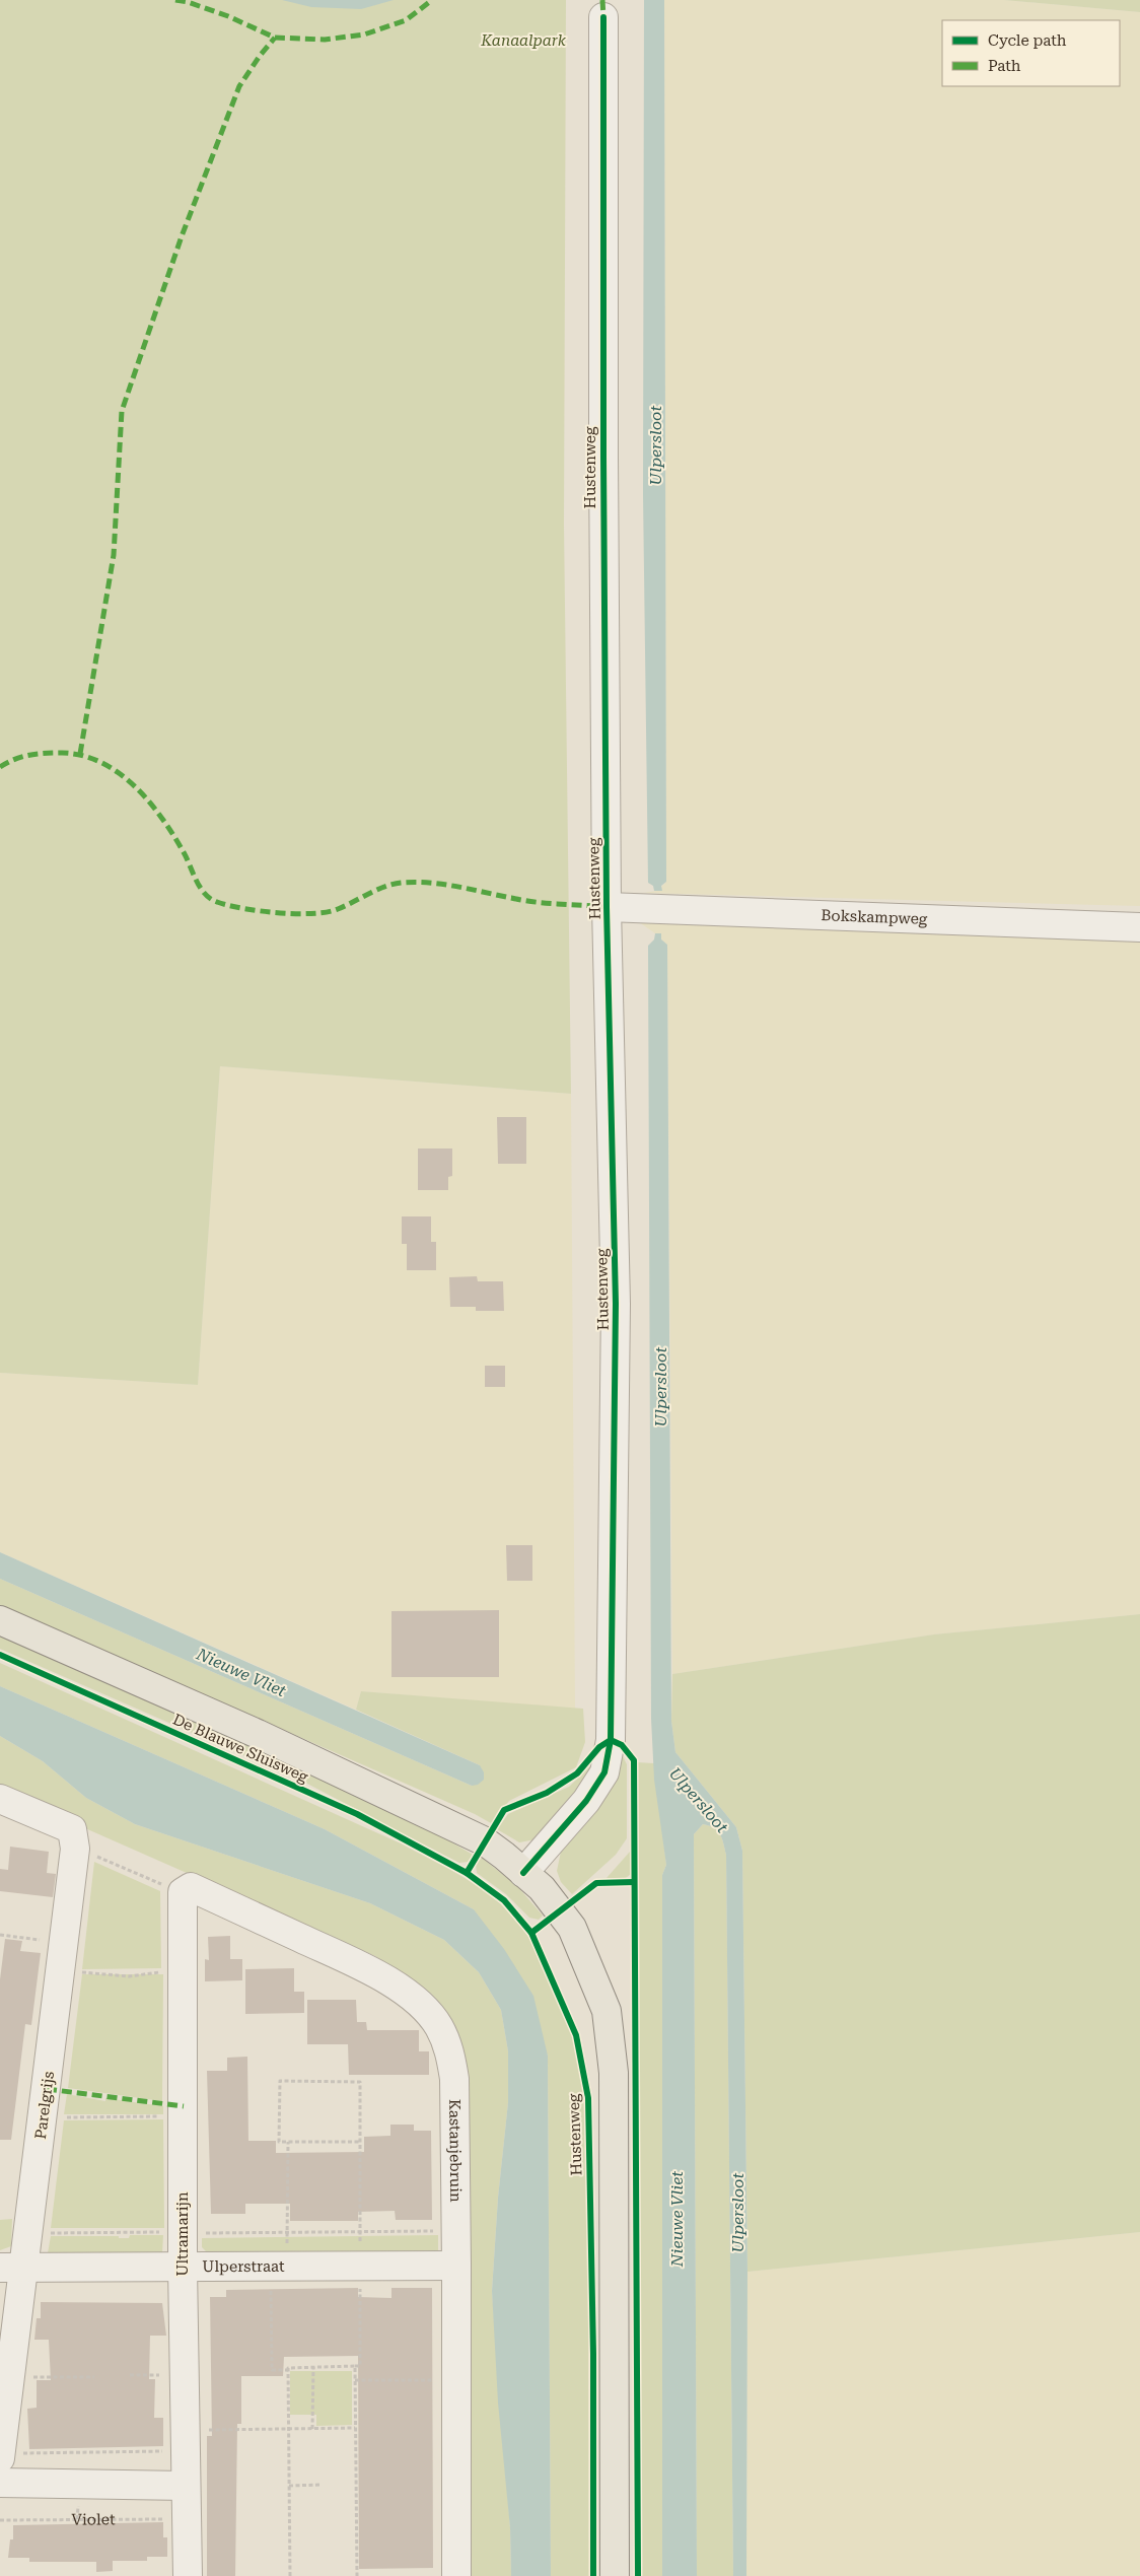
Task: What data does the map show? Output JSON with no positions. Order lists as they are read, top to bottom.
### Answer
{
  "streets": {
    "main road": ["De Blauwe Sluisweg"],
    "street": [
      "Hustenweg",
      "Bokskampweg",
      "Parelgrijs",
      "Kastanjebruin",
      "Ultramarijn",
      "Ulperstraat"
    ],
    "path": ["Violet"]
  },
  "crossings": [
    ["Hustenweg", "Bokskampweg"],
    ["Hustenweg", "De Blauwe Sluisweg"],
    ["Parelgrijs", "Ulperstraat"],
    ["Kastanjebruin", "Ultramarijn"],
    ["Kastanjebruin", "Ulperstraat"],
    ["Ultramarijn", "Ulperstraat"],
    ["Ultramarijn", "Violet"]
  ],
  "water": ["Ulpersloot", "Nieuwe Vliet"],
  "parks": ["Kanaalpark"],
  "legend": ["Cycle path", "Path"]
}
